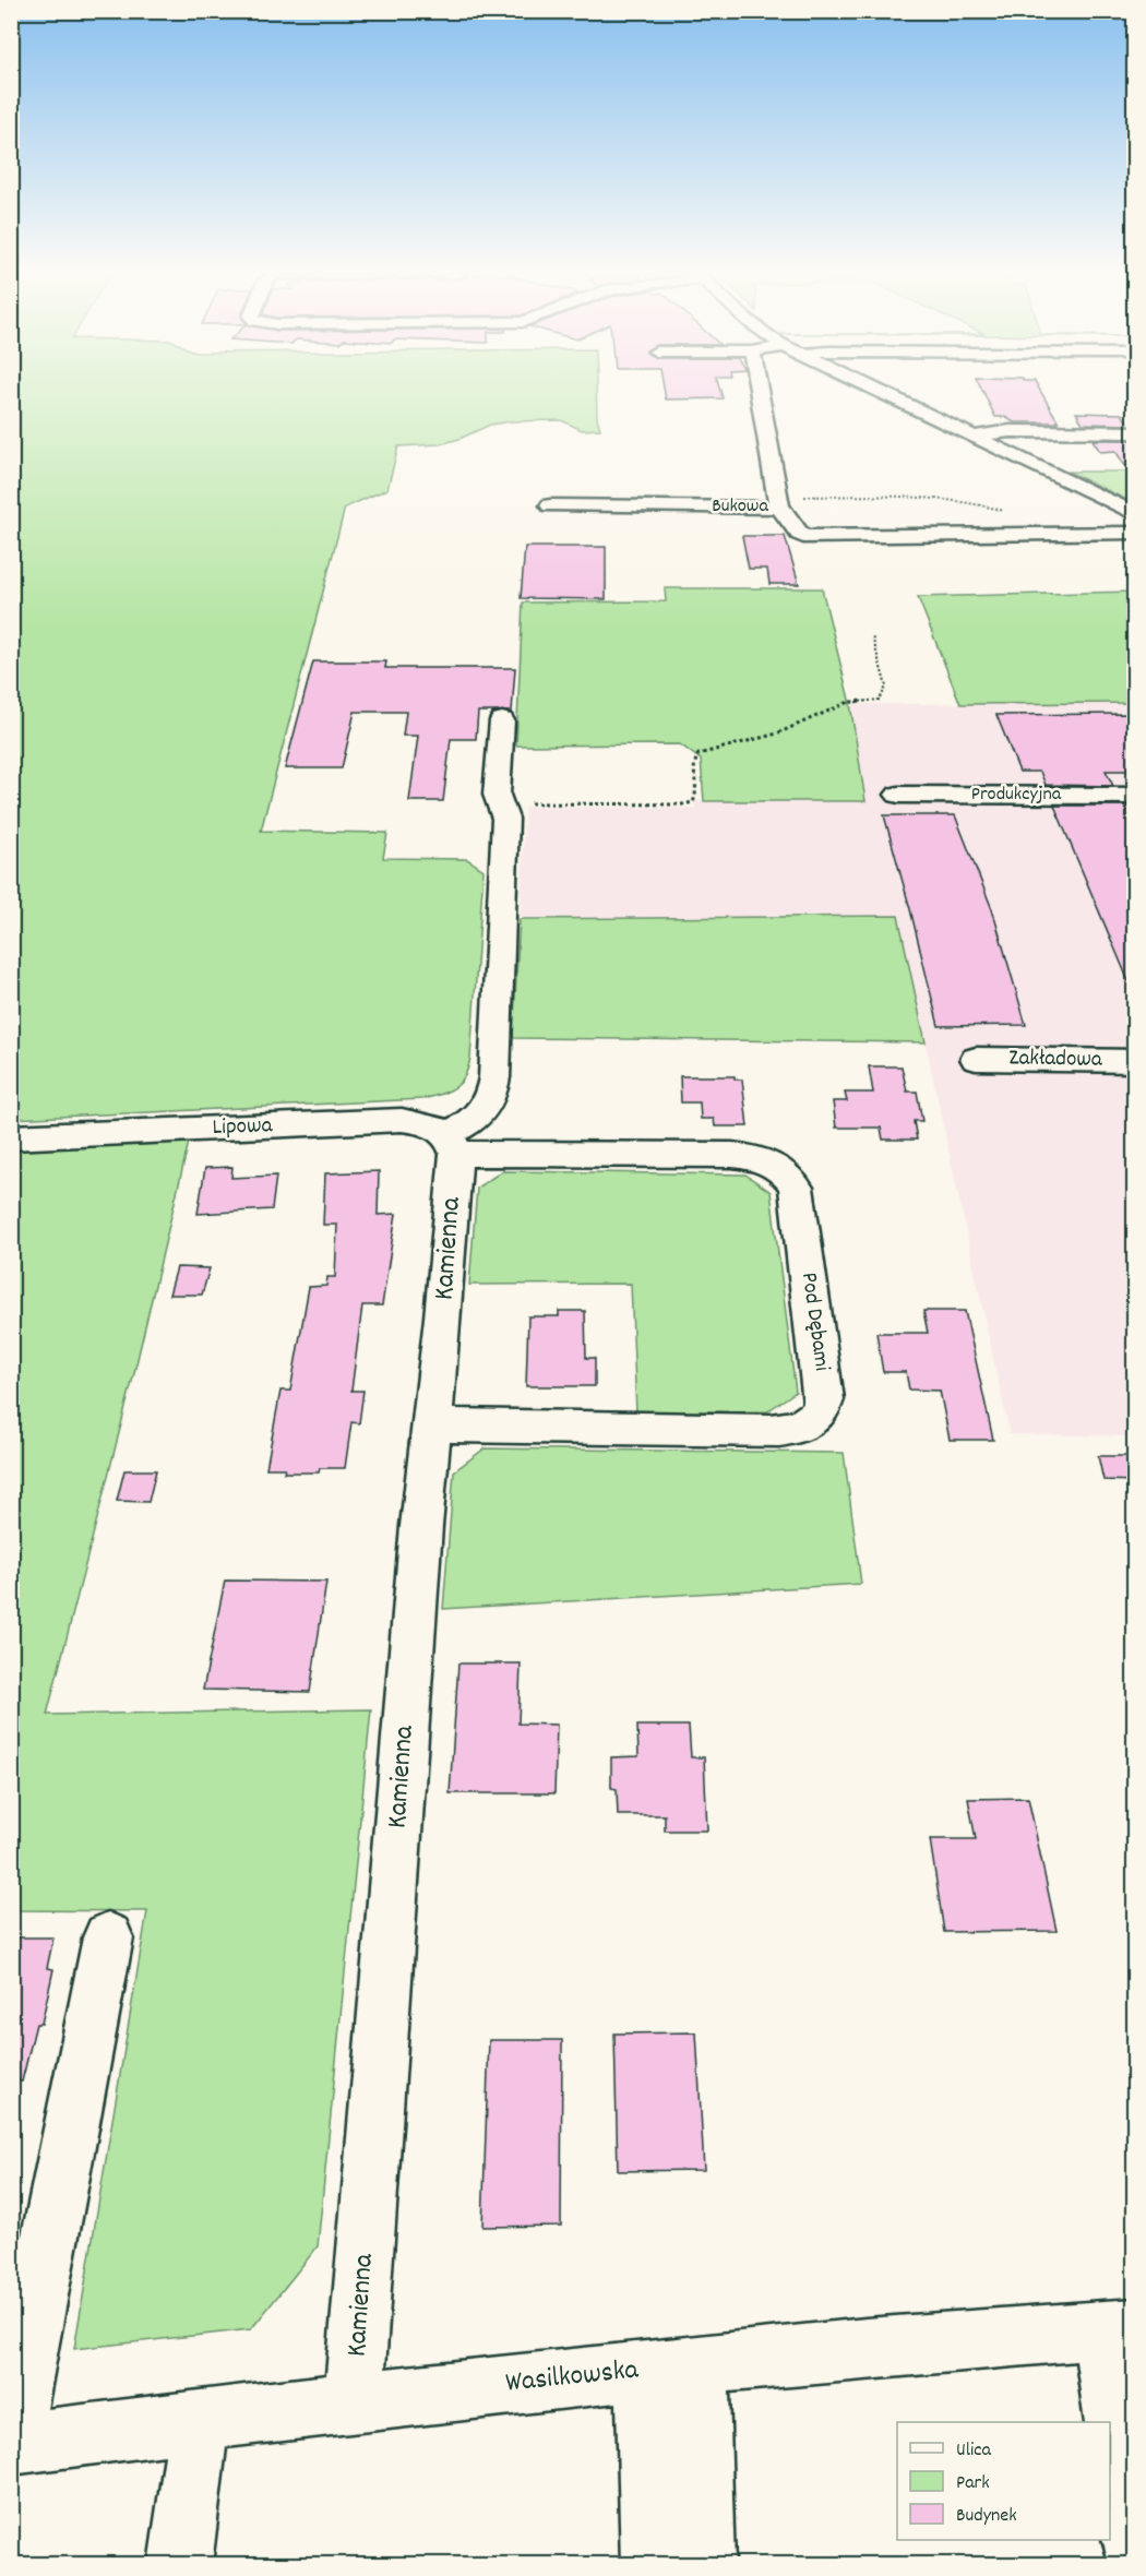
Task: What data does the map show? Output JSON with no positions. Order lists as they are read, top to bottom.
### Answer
{
  "streets": {
    "street": [
      "Bukowa",
      "Produkcyjna",
      "Zakładowa",
      "Lipowa",
      "Kamienna",
      "Pod Dębami",
      "Wasilkowska"
    ]
  },
  "crossings": [
    ["Lipowa", "Kamienna"],
    ["Lipowa", "Pod Dębami"],
    ["Kamienna", "Pod Dębami"],
    ["Kamienna", "Wasilkowska"]
  ],
  "legend": ["Ulica", "Park", "Budynek"]
}
